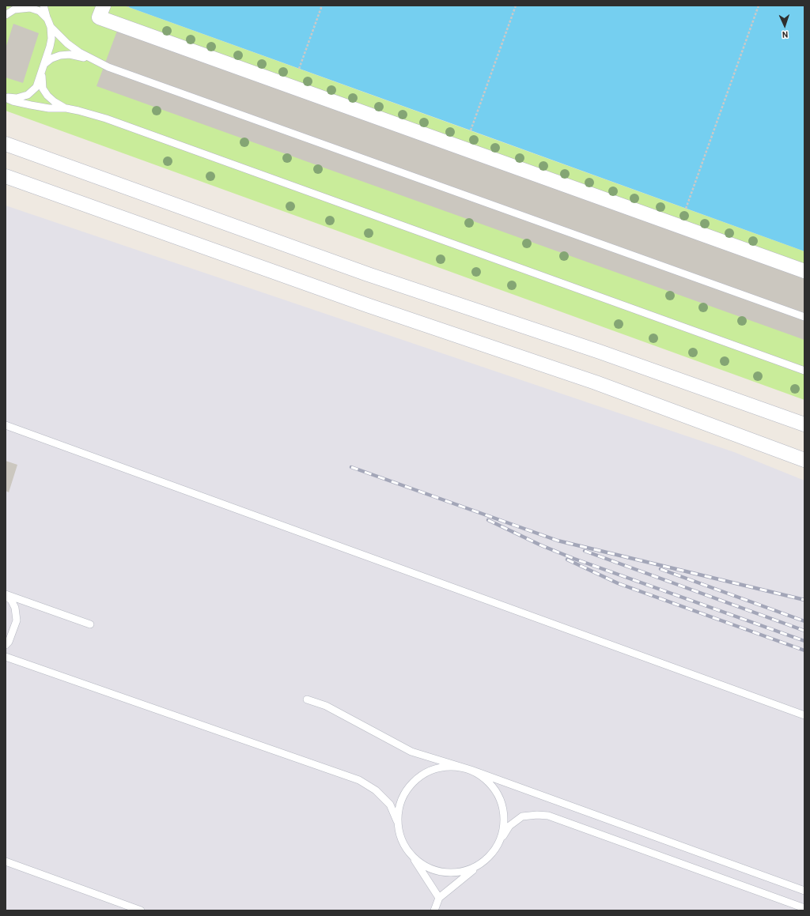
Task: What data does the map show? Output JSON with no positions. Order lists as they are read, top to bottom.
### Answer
{
  "north": "bottom"
}
